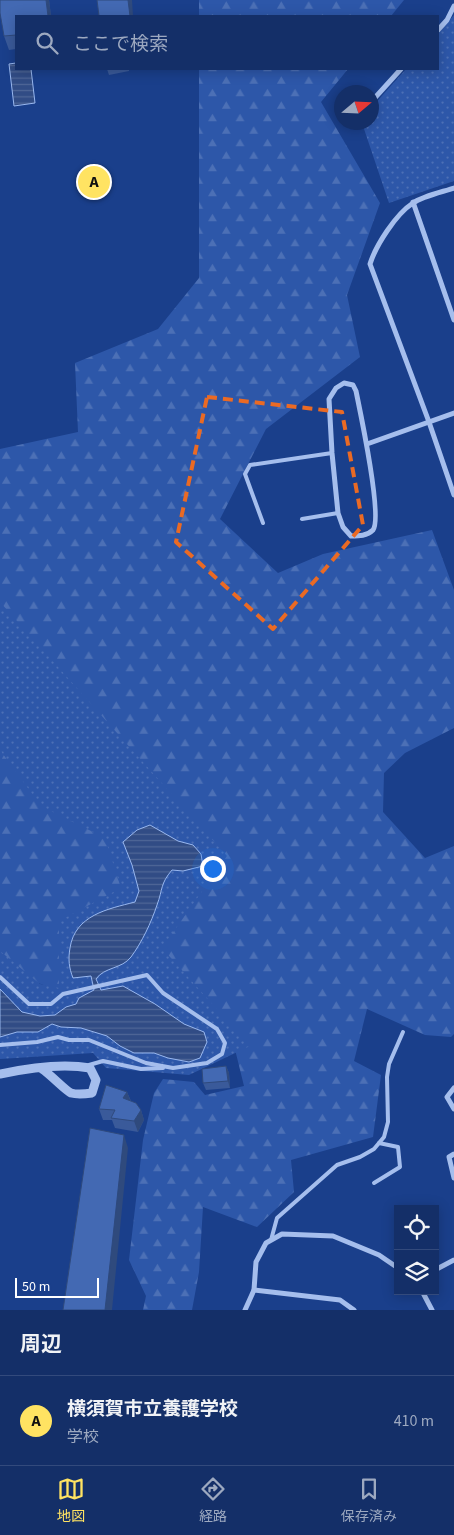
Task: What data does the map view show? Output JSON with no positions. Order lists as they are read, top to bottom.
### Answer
{
  "scale_bar": "50 m",
  "north": "right",
  "page": {
    "search": "ここで検索",
    "pins": "A",
    "scale": "50 m",
    "heading": "周辺",
    "list": [
      {
        "mark": "A",
        "name": "横須賀市立養護学校",
        "note": "学校",
        "value": "410 m"
      }
    ],
    "nav": ["地図", "経路", "保存済み"]
  }
}
